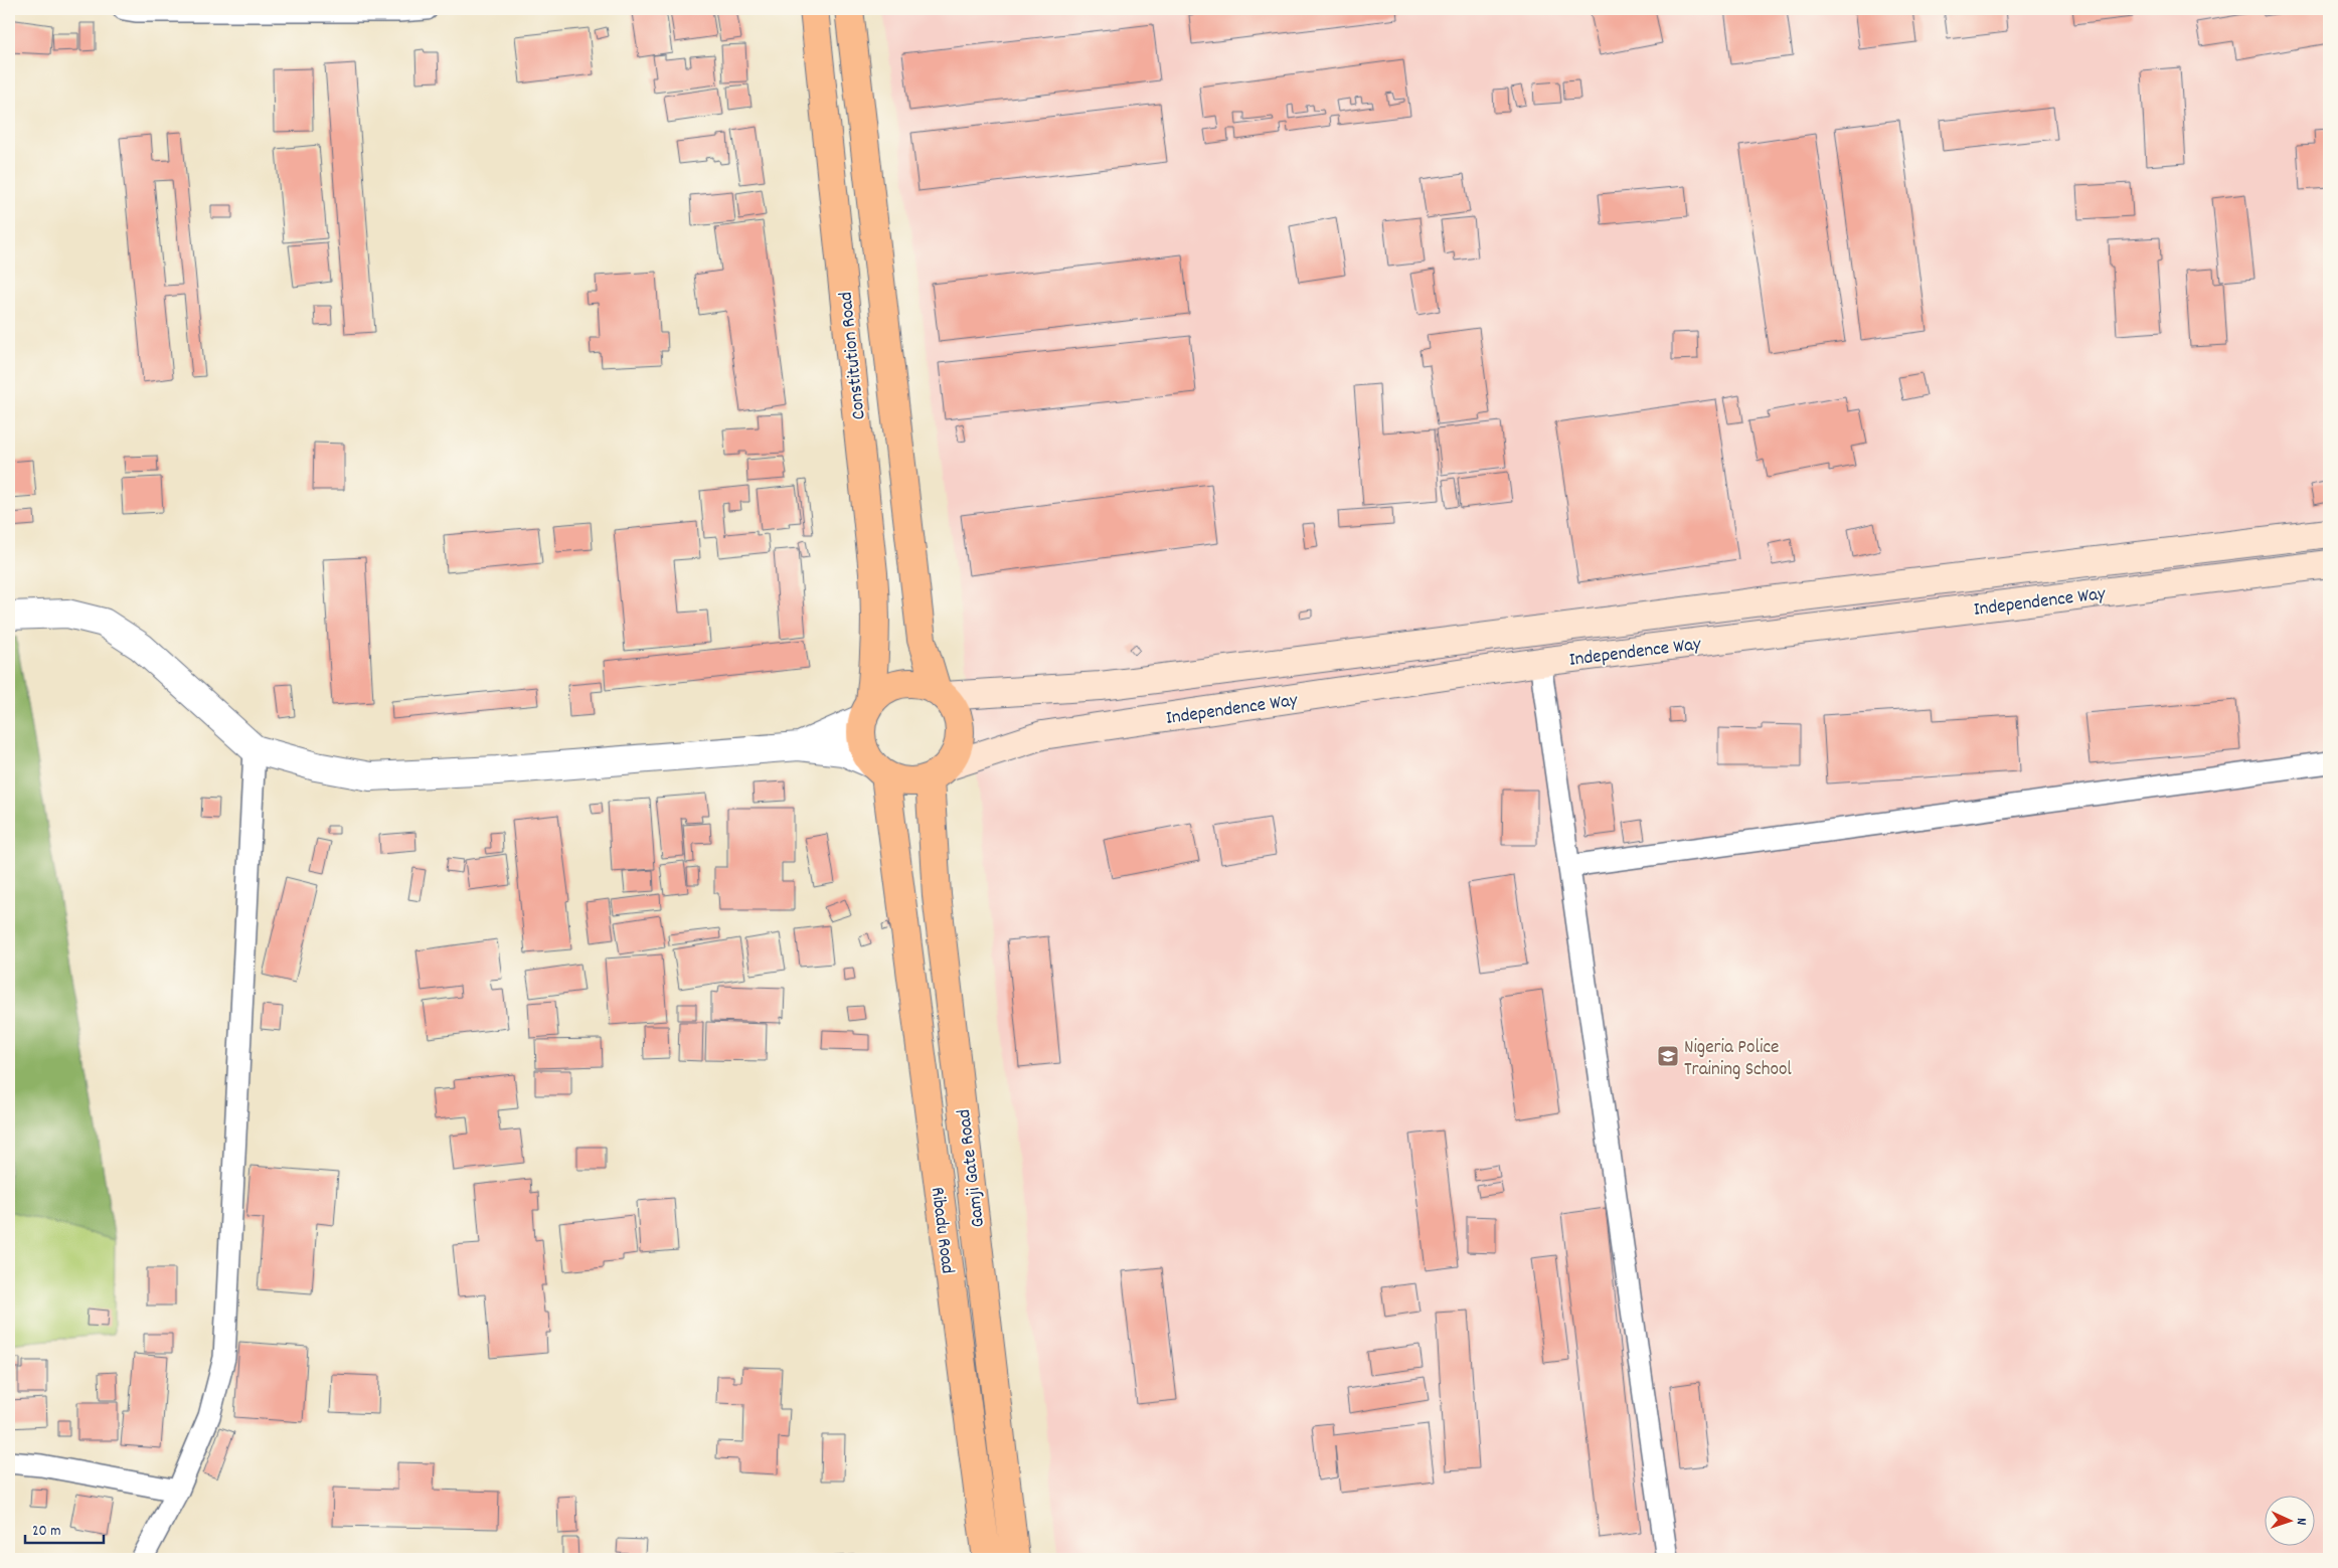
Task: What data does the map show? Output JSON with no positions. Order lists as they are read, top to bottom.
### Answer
{
  "streets": {
    "main road": [
      "Constitution Road",
      "Independence Way",
      "Gamji Gate Road",
      "Ribadu Road"
    ]
  },
  "crossings": [
    ["Constitution Road", "Independence Way"],
    ["Constitution Road", "Gamji Gate Road"],
    ["Constitution Road", "Ribadu Road"],
    ["Independence Way", "Gamji Gate Road"],
    ["Independence Way", "Ribadu Road"],
    ["Gamji Gate Road", "Ribadu Road"]
  ],
  "places": {
    "school or university": ["Nigeria Police Training School"]
  },
  "scale_bar": "20 m",
  "north": "right"
}
